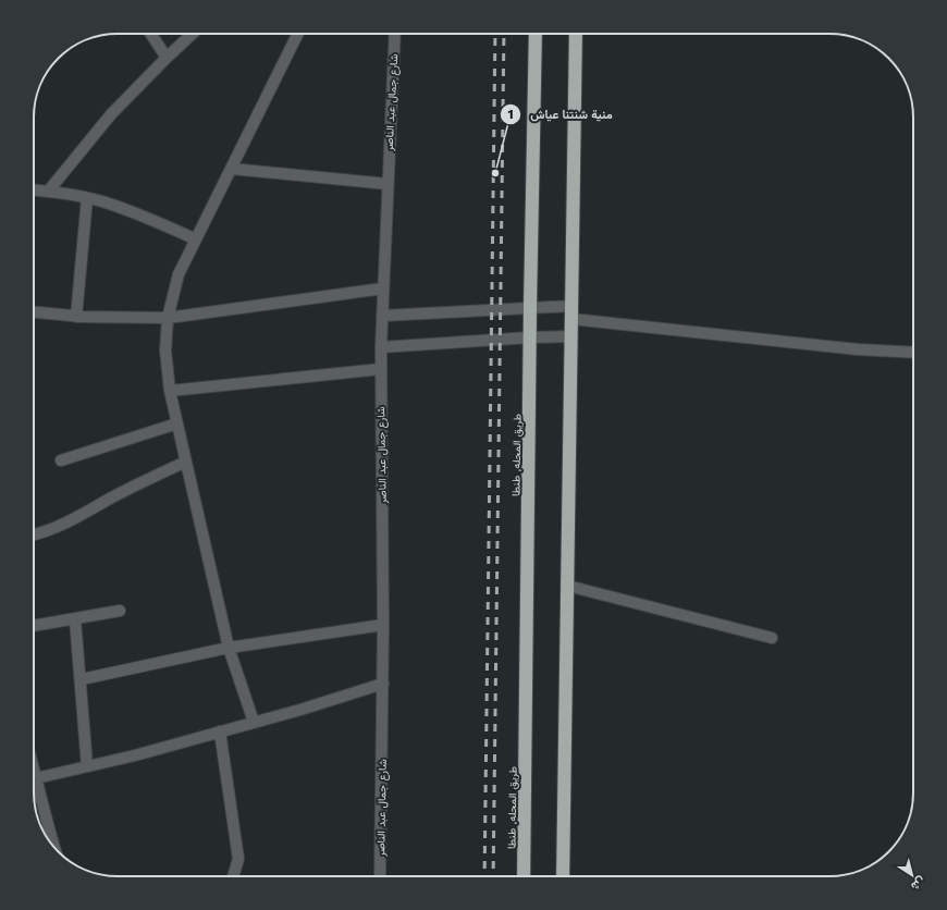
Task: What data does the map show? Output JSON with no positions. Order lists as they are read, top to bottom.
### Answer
{
  "streets": {
    "highway": ["طريق المحله, طنطا"],
    "street": ["شارع جمال عبد الناصر"]
  },
  "places": ["منية شنتنا عياش"],
  "north": "bottom right"
}
